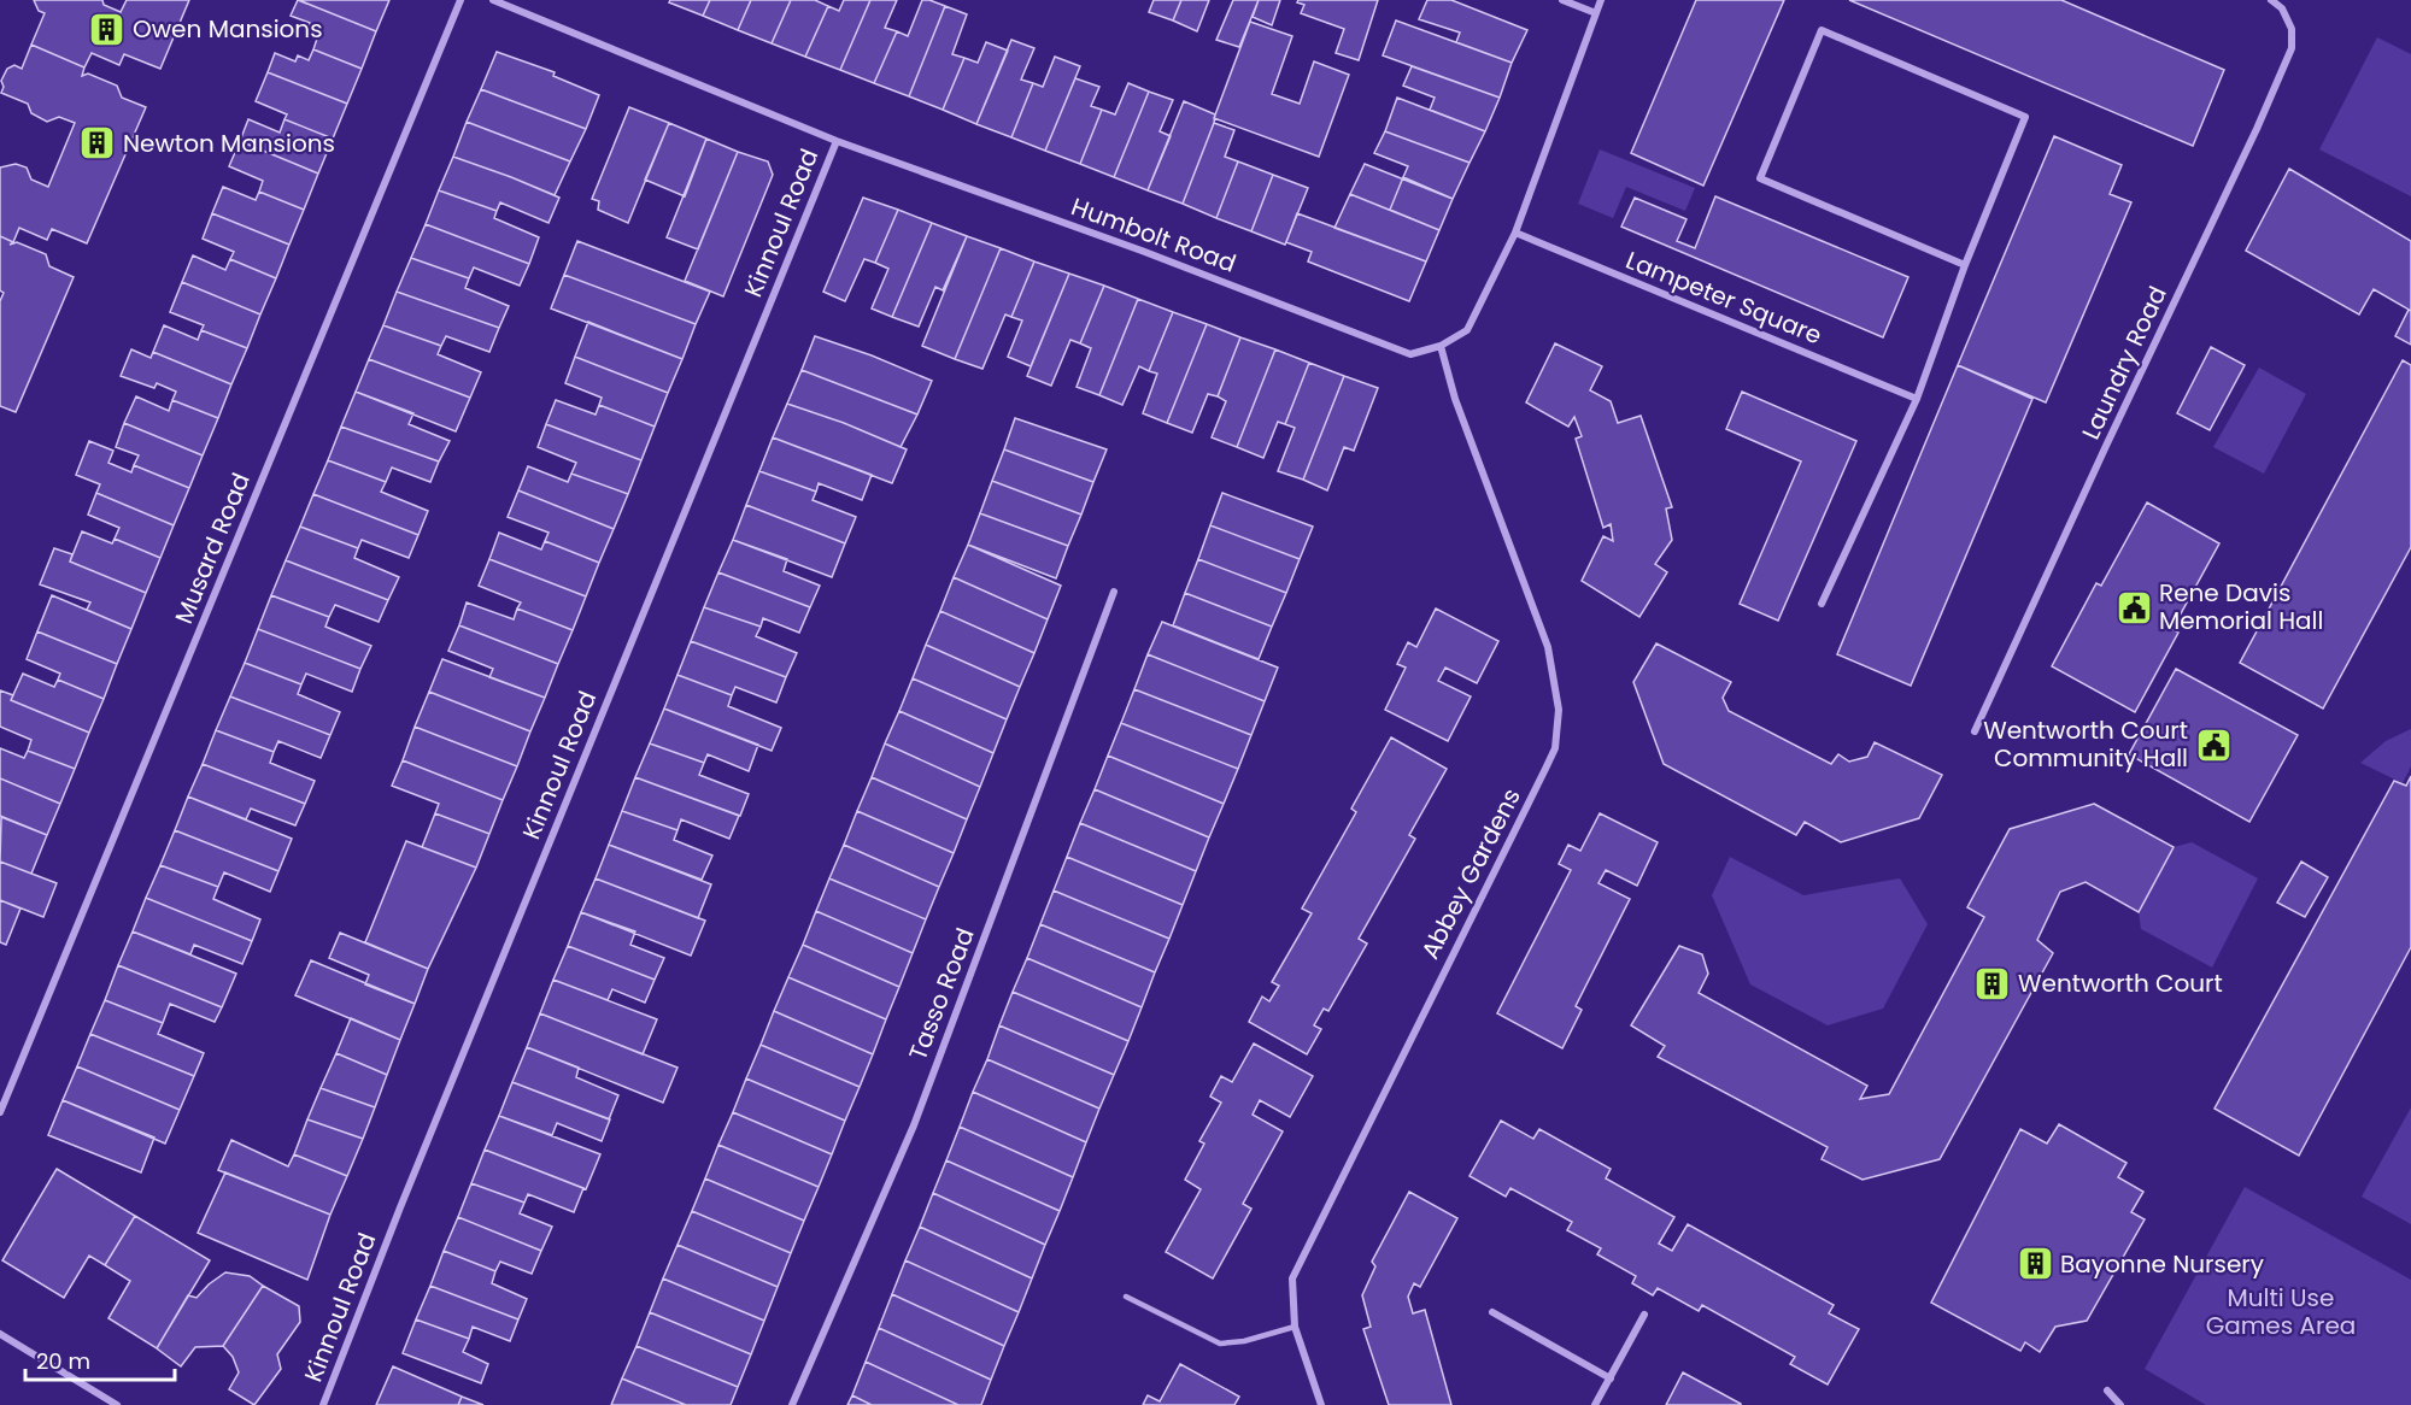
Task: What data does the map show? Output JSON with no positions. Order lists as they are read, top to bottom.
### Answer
{
  "streets": {
    "street": [
      "Kinnoul Road",
      "Humbolt Road",
      "Lampeter Square",
      "Laundry Road",
      "Musard Road",
      "Abbey Gardens",
      "Tasso Road"
    ]
  },
  "crossings": [
    ["Kinnoul Road", "Humbolt Road"],
    ["Humbolt Road", "Lampeter Square"],
    ["Humbolt Road", "Abbey Gardens"]
  ],
  "parks": ["Multi Use Games Area"],
  "places": {
    "building": [
      "Owen Mansions",
      "Newton Mansions",
      "Wentworth Court",
      "Bayonne Nursery"
    ],
    "public building": ["Rene Davis Memorial Hall", "Wentworth Court Community Hall"]
  },
  "scale_bar": "20 m"
}
